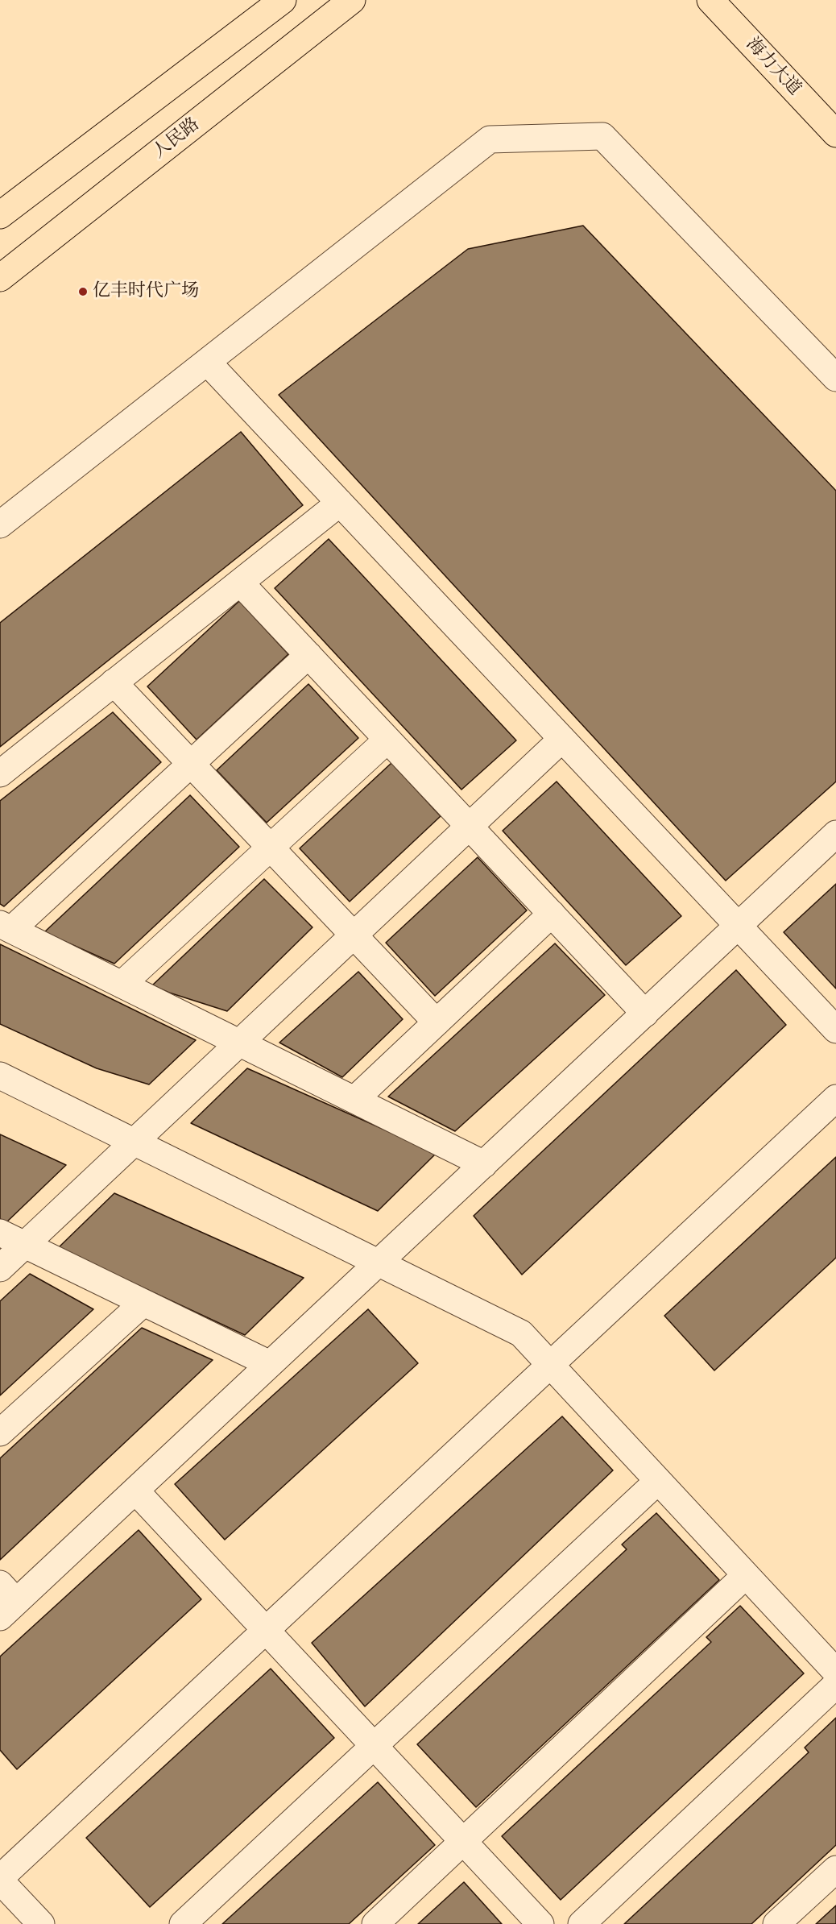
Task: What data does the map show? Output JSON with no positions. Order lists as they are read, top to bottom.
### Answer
{
  "streets": {
    "main road": ["海力大道", "人民路"]
  },
  "places": ["亿丰时代广场"]
}
